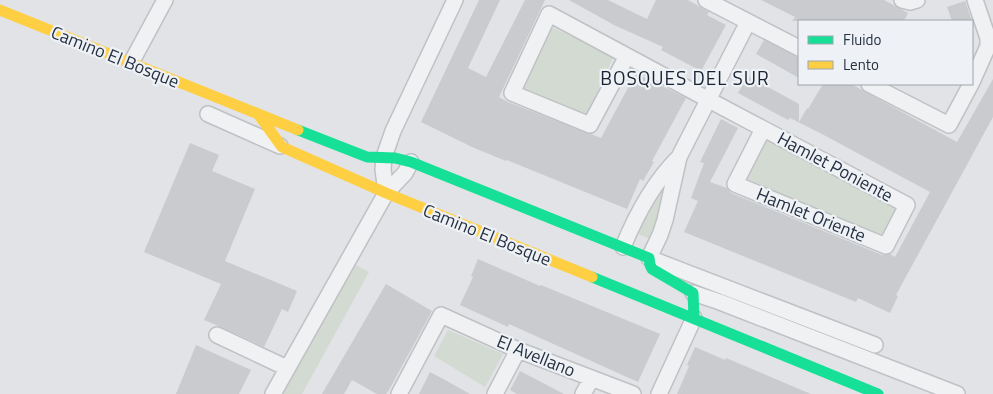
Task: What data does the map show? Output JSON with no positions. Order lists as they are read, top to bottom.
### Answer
{
  "streets": {
    "street": [
      "Camino El Bosque",
      "Hamlet Poniente",
      "Hamlet Oriente",
      "El Avellano"
    ]
  },
  "crossings": [
    ["Hamlet Poniente", "Hamlet Oriente"]
  ],
  "districts": ["BOSQUES DEL SUR"],
  "legend": ["Fluido", "Lento"]
}
